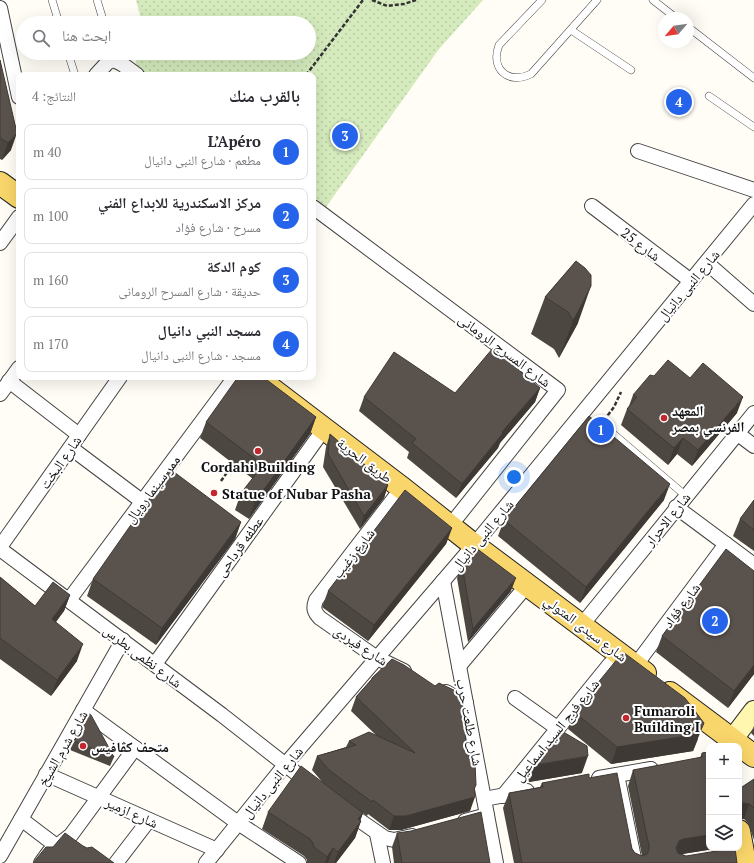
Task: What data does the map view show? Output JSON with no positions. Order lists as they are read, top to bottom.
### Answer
{
  "streets": {
    "main road": ["طريق الحرية", "شارع سيدى المتولي"],
    "street": [
      "شارع 25",
      "شارع النبى دانيال",
      "شارع المسرح الرومانى",
      "شارع البخت",
      "ممر سينما رويال",
      "شارع الاحرار",
      "عطفه قرداحى",
      "شارع زغيب",
      "شارع فؤاد",
      "شارع فيردى",
      "شارع نظمى بطرس",
      "شارع طلعت حرب",
      "شارع فرج السيد اسماعيل",
      "شارع شرم الشيخ",
      "شارع ازمير"
    ]
  },
  "crossings": [
    ["شارع 25", "شارع النبى دانيال"],
    ["شارع النبى دانيال", "طريق الحرية"],
    ["شارع النبى دانيال", "شارع سيدى المتولي"],
    ["شارع النبى دانيال", "شارع فيردى"],
    ["شارع النبى دانيال", "شارع نظمى بطرس"],
    ["شارع النبى دانيال", "شارع طلعت حرب"],
    ["شارع النبى دانيال", "شارع ازمير"],
    ["شارع المسرح الرومانى", "طريق الحرية"],
    ["طريق الحرية", "عطفه قرداحى"],
    ["طريق الحرية", "شارع زغيب"],
    ["طريق الحرية", "شارع سيدى المتولي"],
    ["شارع البخت", "شارع نظمى بطرس"],
    ["ممر سينما رويال", "شارع نظمى بطرس"],
    ["شارع الاحرار", "شارع سيدى المتولي"],
    ["عطفه قرداحى", "شارع نظمى بطرس"],
    ["شارع زغيب", "شارع فيردى"],
    ["شارع فؤاد", "شارع سيدى المتولي"],
    ["شارع نظمى بطرس", "شارع شرم الشيخ"],
    ["شارع شرم الشيخ", "شارع ازمير"]
  ],
  "places": [
    "المعهد الفرنسي بمصر",
    "Cordahi Building",
    "Statue of Nubar Pasha",
    "Fumaroli Building I",
    "متحف كڤافيس"
  ],
  "north": "bottom left",
  "page": {
    "search": "ابحث هنا",
    "heading": ["بالقرب منك", "النتائج: 4"],
    "pins": [
      "4",
      "3",
      "1",
      "2"
    ],
    "list": [
      {
        "mark": "1",
        "name": "L’Apéro",
        "note": "مطعم · شارع النبى دانيال",
        "value": "40 m"
      },
      {
        "mark": "2",
        "name": "مركز الاسكندرية للابداع الفني",
        "note": "مسرح · شارع فؤاد",
        "value": "100 m"
      },
      {
        "mark": "3",
        "name": "كوم الدكة",
        "note": "حديقة · شارع المسرح الرومانى",
        "value": "160 m"
      },
      {
        "mark": "4",
        "name": "مسجد النبي دانيال",
        "note": "مسجد · شارع النبى دانيال",
        "value": "170 m"
      }
    ],
    "map_buttons": ["+", "−"]
  }
}
